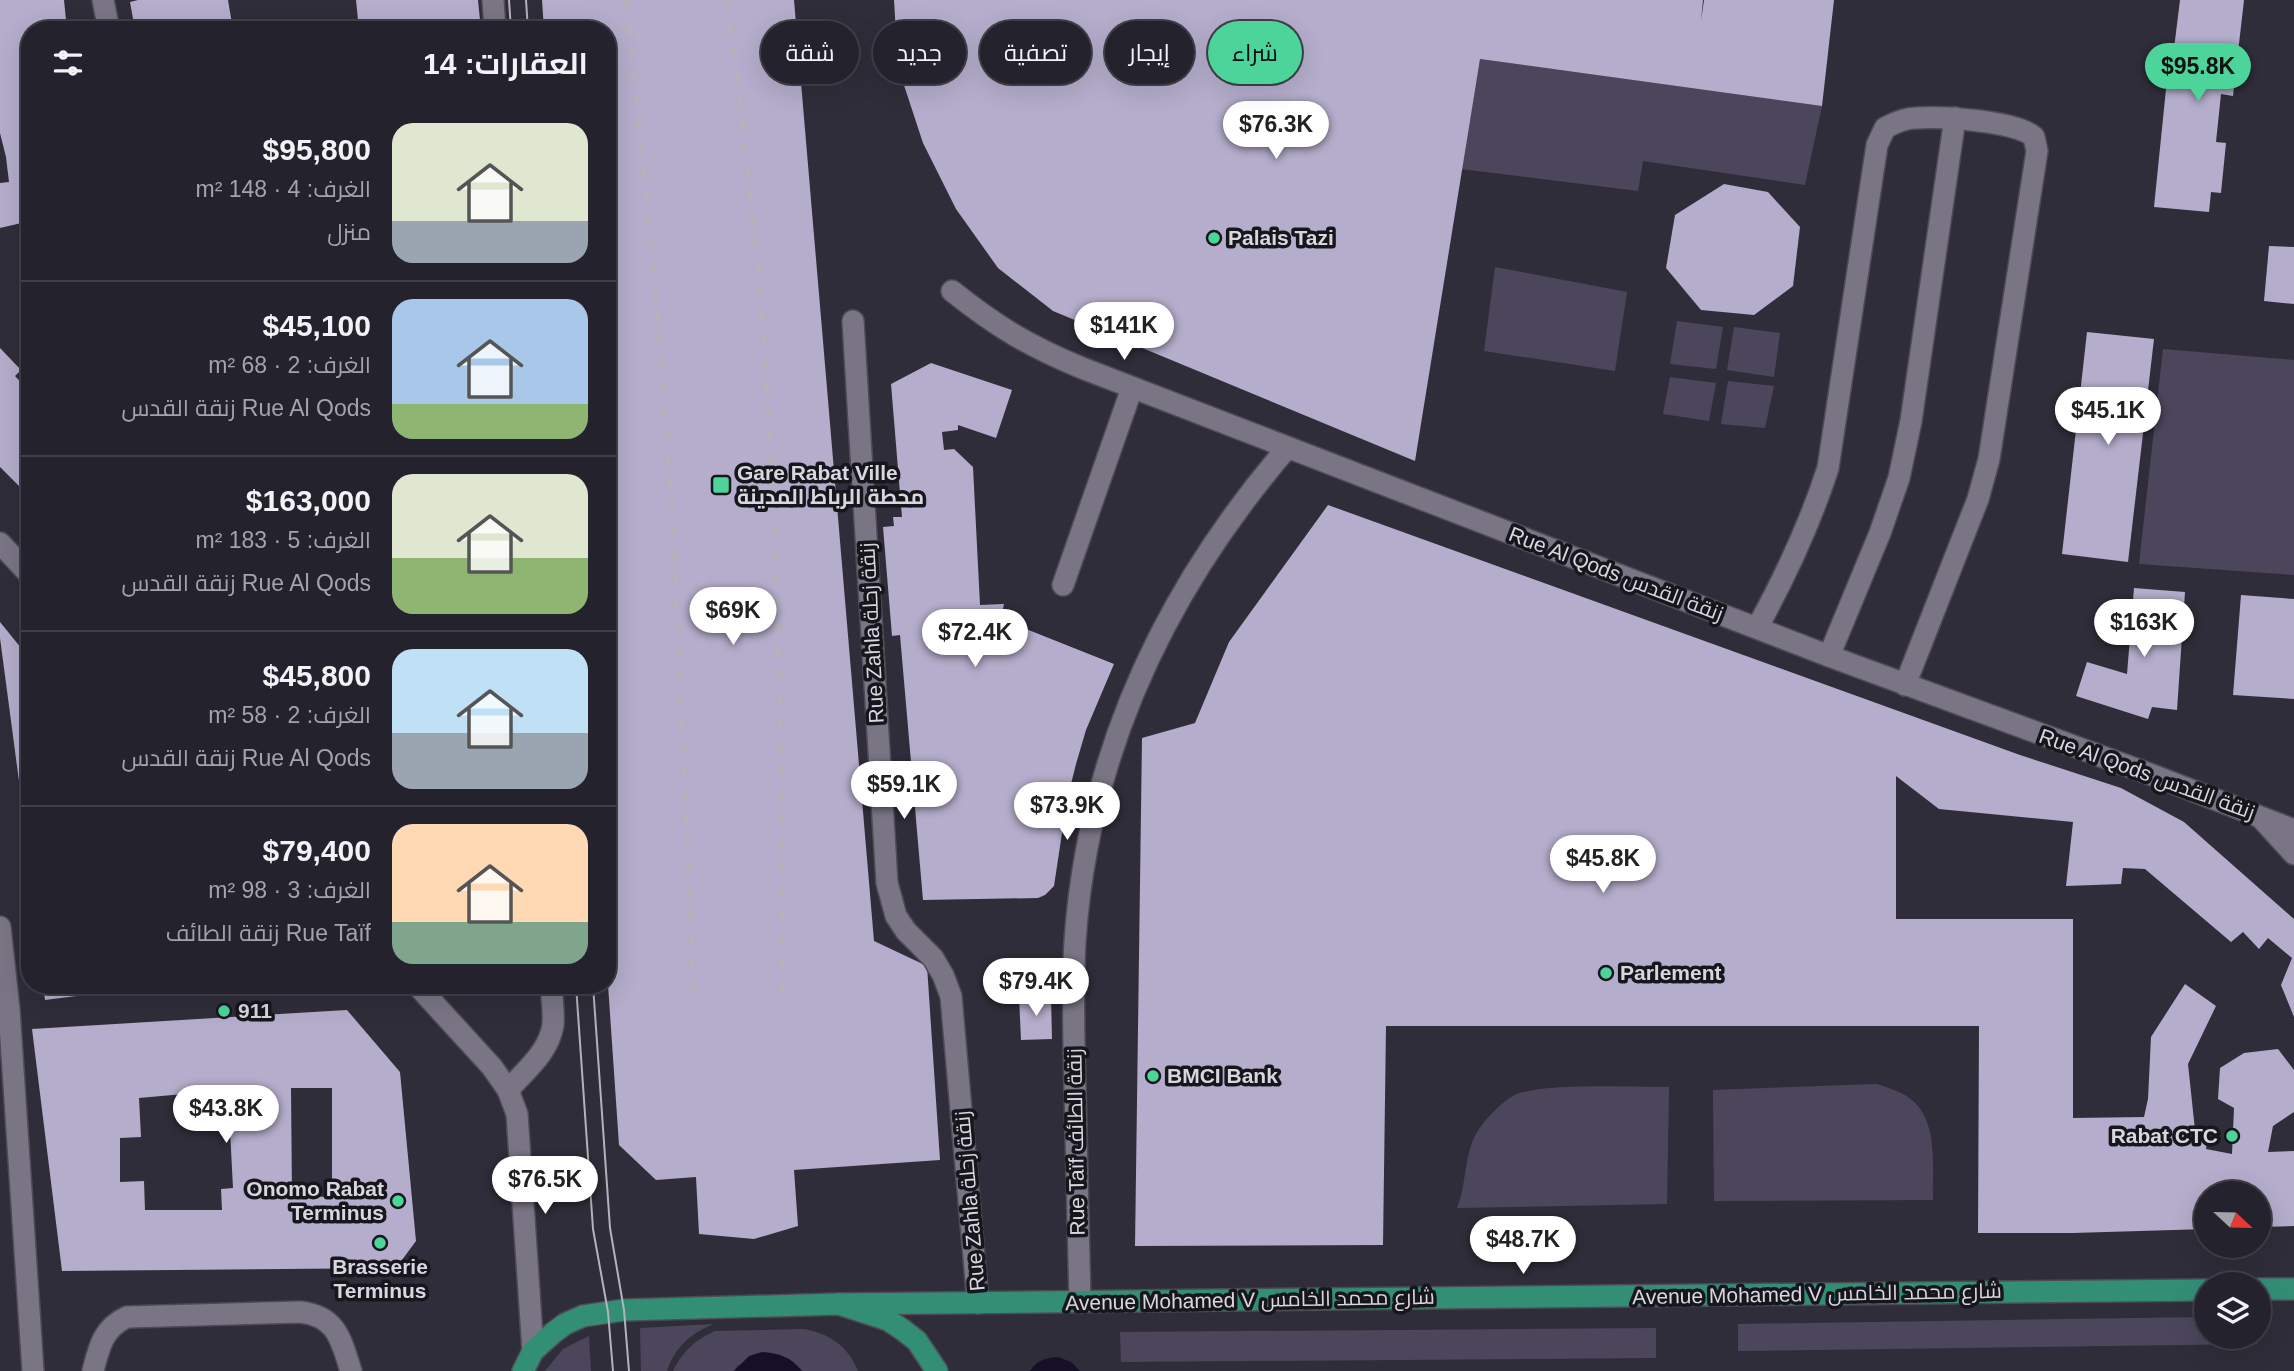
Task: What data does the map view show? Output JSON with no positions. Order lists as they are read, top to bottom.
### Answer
{
  "streets": {
    "main road": ["Avenue Mohamed V شارع محمد الخامس"],
    "street": ["Rue Al Qods زنقة القدس", "Rue Zahla زنقة زحلة", "Rue Taïf زنقة الطائف"]
  },
  "crossings": [
    ["Rue Al Qods زنقة القدس", "Rue Taïf زنقة الطائف"],
    ["Rue Zahla زنقة زحلة", "Avenue Mohamed V شارع محمد الخامس"],
    ["Rue Taïf زنقة الطائف", "Avenue Mohamed V شارع محمد الخامس"]
  ],
  "places": {
    "other": [
      "Palais Tazi",
      "Parlement",
      "911",
      "BMCI Bank",
      "Rabat CTC",
      "Onomo Rabat Terminus",
      "Brasserie Terminus"
    ],
    "transit": ["Gare Rabat Ville محطة الرباط المدينة"]
  },
  "north": "right",
  "page": {
    "chip": [
      "شراء",
      "إيجار",
      "تصفية",
      "جديد",
      "شقة"
    ],
    "heading": "العقارات: 14",
    "price": [
      "$95.8K",
      "$76.3K",
      "$141K",
      "$45.1K",
      "$69K",
      "$163K",
      "$72.4K",
      "$59.1K",
      "$73.9K",
      "$45.8K",
      "$79.4K",
      "$43.8K",
      "$76.5K",
      "$48.7K"
    ],
    "list": [
      {
        "name": "$95,800",
        "note": "الغرف: 4 · 148 m² · منزل"
      },
      {
        "name": "$45,100",
        "note": "الغرف: 2 · 68 m² · Rue Al Qods زنقة القدس"
      },
      {
        "name": "$163,000",
        "note": "الغرف: 5 · 183 m² · Rue Al Qods زنقة القدس"
      },
      {
        "name": "$45,800",
        "note": "الغرف: 2 · 58 m² · Rue Al Qods زنقة القدس"
      },
      {
        "name": "$79,400",
        "note": "الغرف: 3 · 98 m² · Rue Taïf زنقة الطائف"
      }
    ]
  }
}
